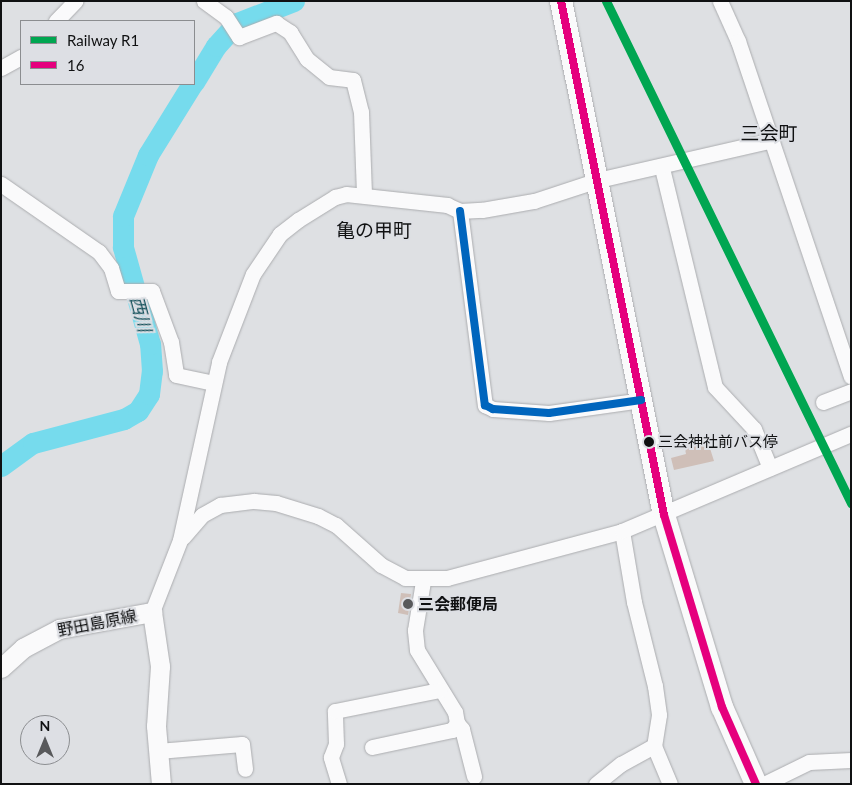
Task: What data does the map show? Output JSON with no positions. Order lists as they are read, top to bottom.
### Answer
{
  "streets": {
    "main road": ["野田島原線"]
  },
  "districts": ["三会町", "亀の甲町"],
  "water": ["西川"],
  "places": ["三会神社前バス停", "三会郵便局"],
  "lines": ["rail line R1", "transit line 16"],
  "legend": ["Railway R1", "16"],
  "north": "top"
}
